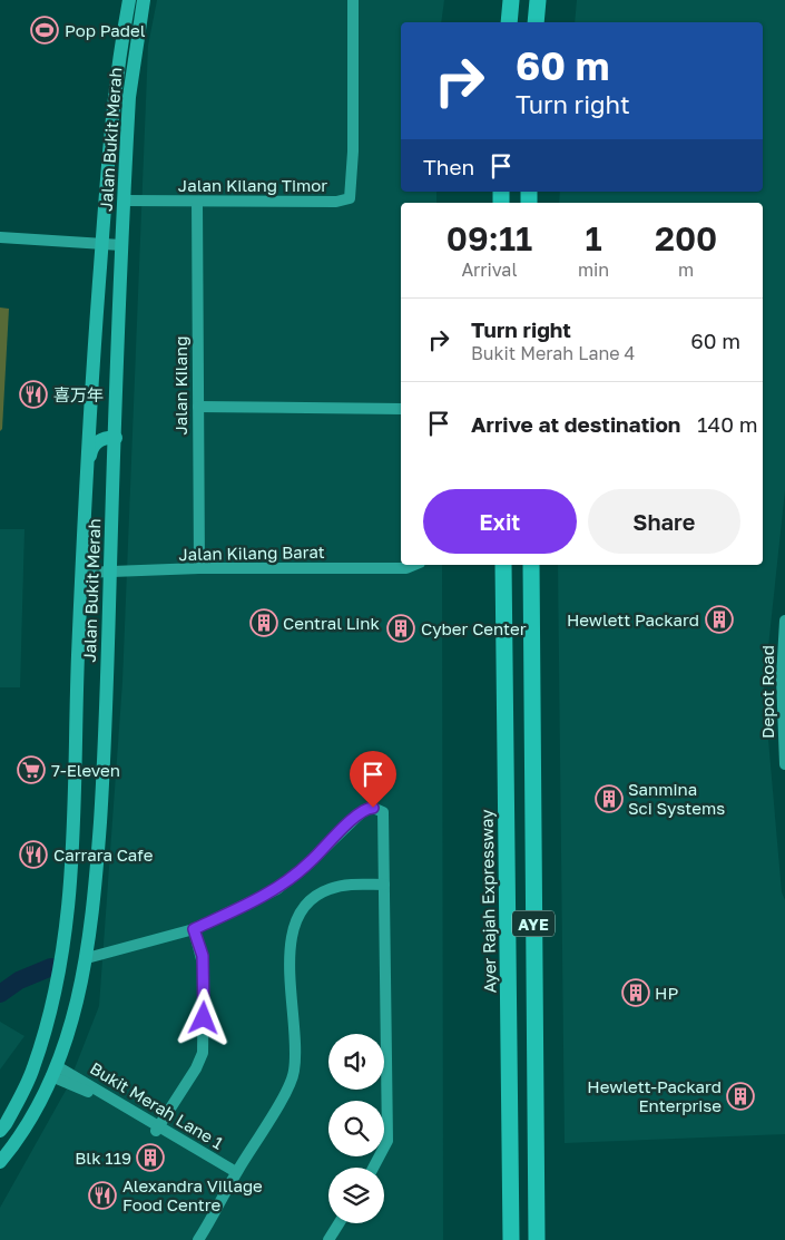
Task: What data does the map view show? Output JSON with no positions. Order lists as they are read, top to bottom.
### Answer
{
  "streets": {
    "highway": ["Ayer Rajah Expressway", "AYE"],
    "main road": ["Jalan Bukit Merah"],
    "street": [
      "Jalan Kilang Timor",
      "Jalan Kilang",
      "Jalan Kilang Barat",
      "Depot Road",
      "Bukit Merah Lane 1"
    ]
  },
  "crossings": [
    ["Jalan Bukit Merah", "Jalan Kilang Timor"],
    ["Jalan Bukit Merah", "Jalan Kilang Barat"],
    ["Jalan Bukit Merah", "Bukit Merah Lane 1"],
    ["Jalan Kilang Timor", "Jalan Kilang"],
    ["Jalan Kilang", "Jalan Kilang Barat"]
  ],
  "places": {
    "sports": ["Pop Padel"],
    "restaurant": ["喜万年", "Carrara Cafe", "Alexandra Village Food Centre"],
    "building": [
      "Hewlett Packard",
      "Central Link",
      "Cyber Center",
      "Sanmina Sci Systems",
      "HP",
      "Hewlett-Packard Enterprise",
      "Blk 119"
    ],
    "supermarket": ["7-Eleven"]
  },
  "page": {
    "turn": ["60 m", "Turn right"],
    "then": "Then",
    "eta": [
      "09:11",
      "Arrival",
      "1",
      "min",
      "200",
      "m"
    ],
    "list": [
      {
        "name": "Turn right",
        "note": "Bukit Merah Lane 4",
        "value": "60 m"
      },
      {
        "name": "Arrive at destination",
        "value": "140 m"
      }
    ],
    "buttons": ["Exit", "Share"]
  }
}
